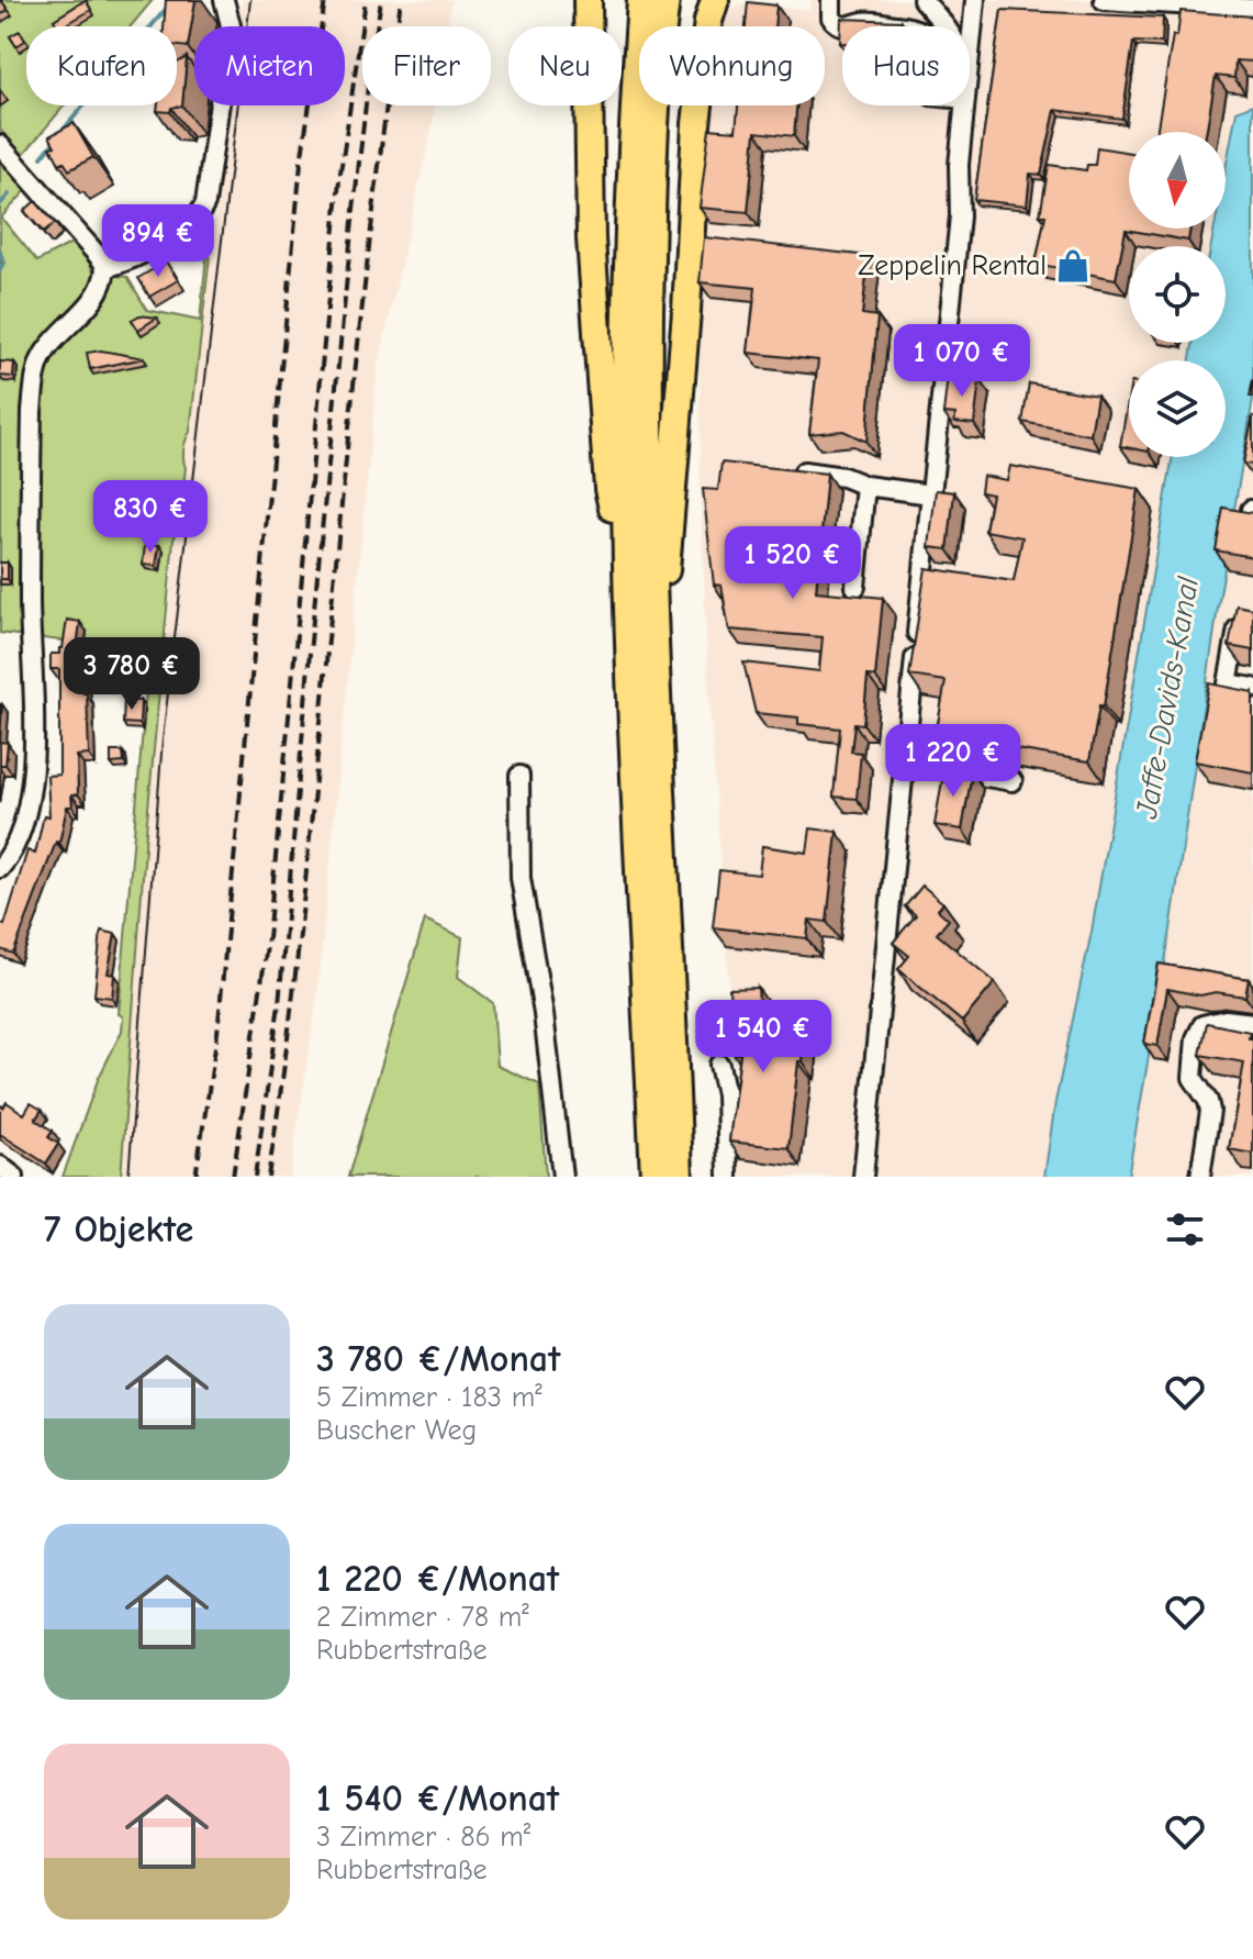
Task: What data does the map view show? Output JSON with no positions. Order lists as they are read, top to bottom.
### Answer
{
  "water": ["Jaffe-Davids-Kanal"],
  "places": {
    "shop": ["Zeppelin Rental"]
  },
  "north": "bottom",
  "page": {
    "chip": [
      "Kaufen",
      "Mieten",
      "Filter",
      "Neu",
      "Wohnung",
      "Haus"
    ],
    "price": [
      "894 €",
      "1 070 €",
      "830 €",
      "1 520 €",
      "3 780 €",
      "1 220 €",
      "1 540 €"
    ],
    "heading": "7 Objekte",
    "list": [
      {
        "name": "3 780 €/Monat",
        "note": "5 Zimmer · 183 m² · Buscher Weg"
      },
      {
        "name": "1 220 €/Monat",
        "note": "2 Zimmer · 78 m² · Rubbertstraße"
      },
      {
        "name": "1 540 €/Monat",
        "note": "3 Zimmer · 86 m² · Rubbertstraße"
      }
    ]
  }
}
